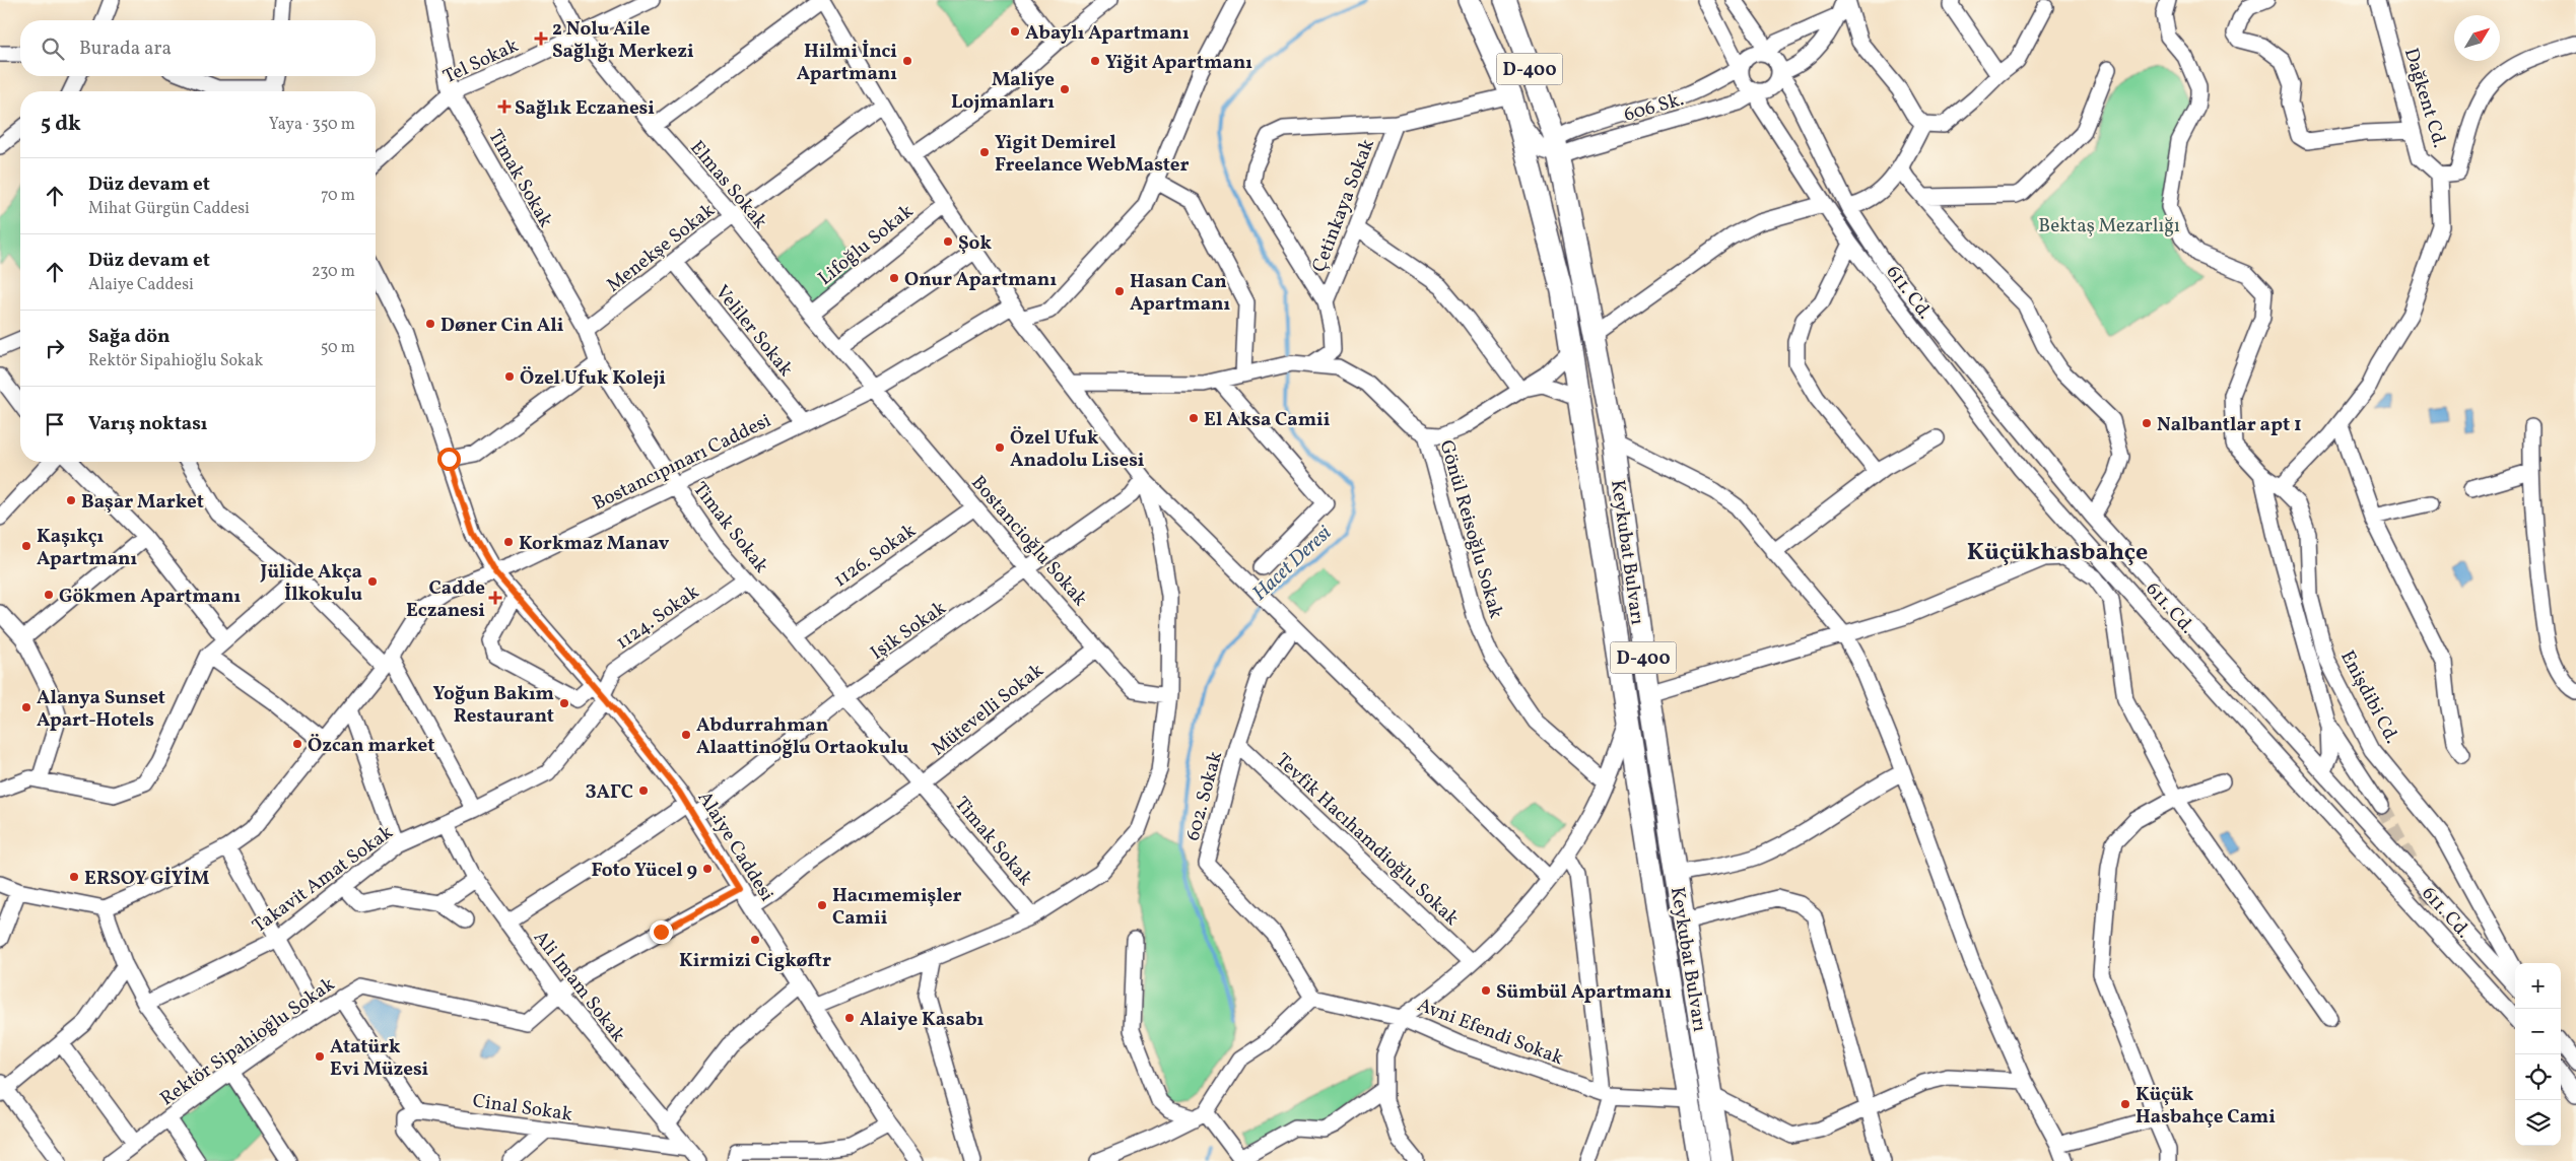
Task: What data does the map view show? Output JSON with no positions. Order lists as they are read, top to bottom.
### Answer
{
  "streets": {
    "highway": ["D-400", "Keykubat Bulvarı"],
    "street": [
      "Tel Sokak",
      "Dağkent Cd.",
      "606 Sk.",
      "Timak Sokak",
      "Elmas Sokak",
      "Çetinkaya Sokak",
      "Lifoğlu Sokak",
      "Menekşe Sokak",
      "611. Cd.",
      "Veliler Sokak",
      "Bostancıpınarı Caddesi",
      "Gönül Reisoğlu Sokak",
      "Bostancioğlu Sokak",
      "1126. Sokak",
      "1124. Sokak",
      "Işik Sokak",
      "Enişdibi Cd.",
      "Mütevelli Sokak",
      "602. Sokak",
      "Tevfik Hacıhamdioğlu Sokak",
      "Alaiye Caddesi",
      "Takavit Amat Sokak",
      "Ali Imam Sokak",
      "Avni Efendi Sokak",
      "Rektör Sipahioğlu Sokak",
      "Cinal Sokak"
    ]
  },
  "crossings": [
    ["Tel Sokak", "Timak Sokak"],
    ["Tel Sokak", "Elmas Sokak"],
    ["D-400", "606 Sk."],
    ["D-400", "Çetinkaya Sokak"],
    ["D-400", "Keykubat Bulvarı"],
    ["606 Sk.", "611. Cd."],
    ["606 Sk.", "Keykubat Bulvarı"],
    ["Timak Sokak", "Menekşe Sokak"],
    ["Timak Sokak", "Bostancıpınarı Caddesi"],
    ["Timak Sokak", "1126. Sokak"],
    ["Timak Sokak", "1124. Sokak"],
    ["Timak Sokak", "Işik Sokak"],
    ["Timak Sokak", "Mütevelli Sokak"],
    ["Elmas Sokak", "Lifoğlu Sokak"],
    ["Elmas Sokak", "Menekşe Sokak"],
    ["Elmas Sokak", "Bostancıpınarı Caddesi"],
    ["Elmas Sokak", "Bostancioğlu Sokak"],
    ["Çetinkaya Sokak", "Gönül Reisoğlu Sokak"],
    ["Menekşe Sokak", "Veliler Sokak"],
    ["611. Cd.", "Enişdibi Cd."],
    ["Veliler Sokak", "Bostancıpınarı Caddesi"],
    ["Bostancıpınarı Caddesi", "Bostancioğlu Sokak"],
    ["Bostancıpınarı Caddesi", "Alaiye Caddesi"],
    ["Bostancioğlu Sokak", "1126. Sokak"],
    ["Bostancioğlu Sokak", "Işik Sokak"],
    ["Bostancioğlu Sokak", "Mütevelli Sokak"],
    ["Keykubat Bulvarı", "Avni Efendi Sokak"],
    ["1124. Sokak", "Alaiye Caddesi"],
    ["1124. Sokak", "Takavit Amat Sokak"],
    ["Işik Sokak", "Alaiye Caddesi"],
    ["Işik Sokak", "Ali Imam Sokak"],
    ["Mütevelli Sokak", "Alaiye Caddesi"],
    ["602. Sokak", "Tevfik Hacıhamdioğlu Sokak"],
    ["Alaiye Caddesi", "Takavit Amat Sokak"],
    ["Alaiye Caddesi", "Rektör Sipahioğlu Sokak"],
    ["Takavit Amat Sokak", "Ali Imam Sokak"],
    ["Ali Imam Sokak", "Rektör Sipahioğlu Sokak"],
    ["Ali Imam Sokak", "Cinal Sokak"]
  ],
  "districts": ["Küçükhasbahçe"],
  "water": ["Hacet Deresi"],
  "parks": ["Bektaş Mezarlığı"],
  "places": {
    "other": [
      "Abaylı Apartmanı",
      "Hilmi İnci Apartmanı",
      "Yiğit Apartmanı",
      "Maliye Lojmanları",
      "Yigit Demirel Freelance WebMaster",
      "Şok",
      "Onur Apartmanı",
      "Hasan Can Apartmanı",
      "Døner Cin Ali",
      "Özel Ufuk Koleji",
      "El Aksa Camii",
      "Nalbantlar apt 1",
      "Özel Ufuk Anadolu Lisesi",
      "Başar Market",
      "Korkmaz Manav",
      "Kaşıkçı Apartmanı",
      "Jülide Akça İlkokulu",
      "Gökmen Apartmanı",
      "Yoğun Bakım Restaurant",
      "Alanya Sunset Apart-Hotels",
      "Abdurrahman Alaattinoğlu Ortaokulu",
      "Özcan market",
      "ЗАГС",
      "Foto Yücel 9",
      "ERSOY GİYİM",
      "Hacımemişler Camii",
      "Kirmizi Cigkøftr",
      "Sümbül Apartmanı",
      "Alaiye Kasabı",
      "Atatürk Evi Müzesi",
      "Küçük Hasbahçe Cami"
    ],
    "health": ["2 Nolu Aile Sağlığı Merkezi", "Sağlık Eczanesi", "Cadde Eczanesi"]
  },
  "north": "top right",
  "page": {
    "search": "Burada ara",
    "heading": ["5 dk", "Yaya · 350 m"],
    "list": [
      ["Düz devam et", "Mihat Gürgün Caddesi", "70 m"],
      ["Düz devam et", "Alaiye Caddesi", "230 m"],
      ["Sağa dön", "Rektör Sipahioğlu Sokak", "50 m"],
      "Varış noktası"
    ],
    "map_buttons": ["+", "−"]
  }
}
